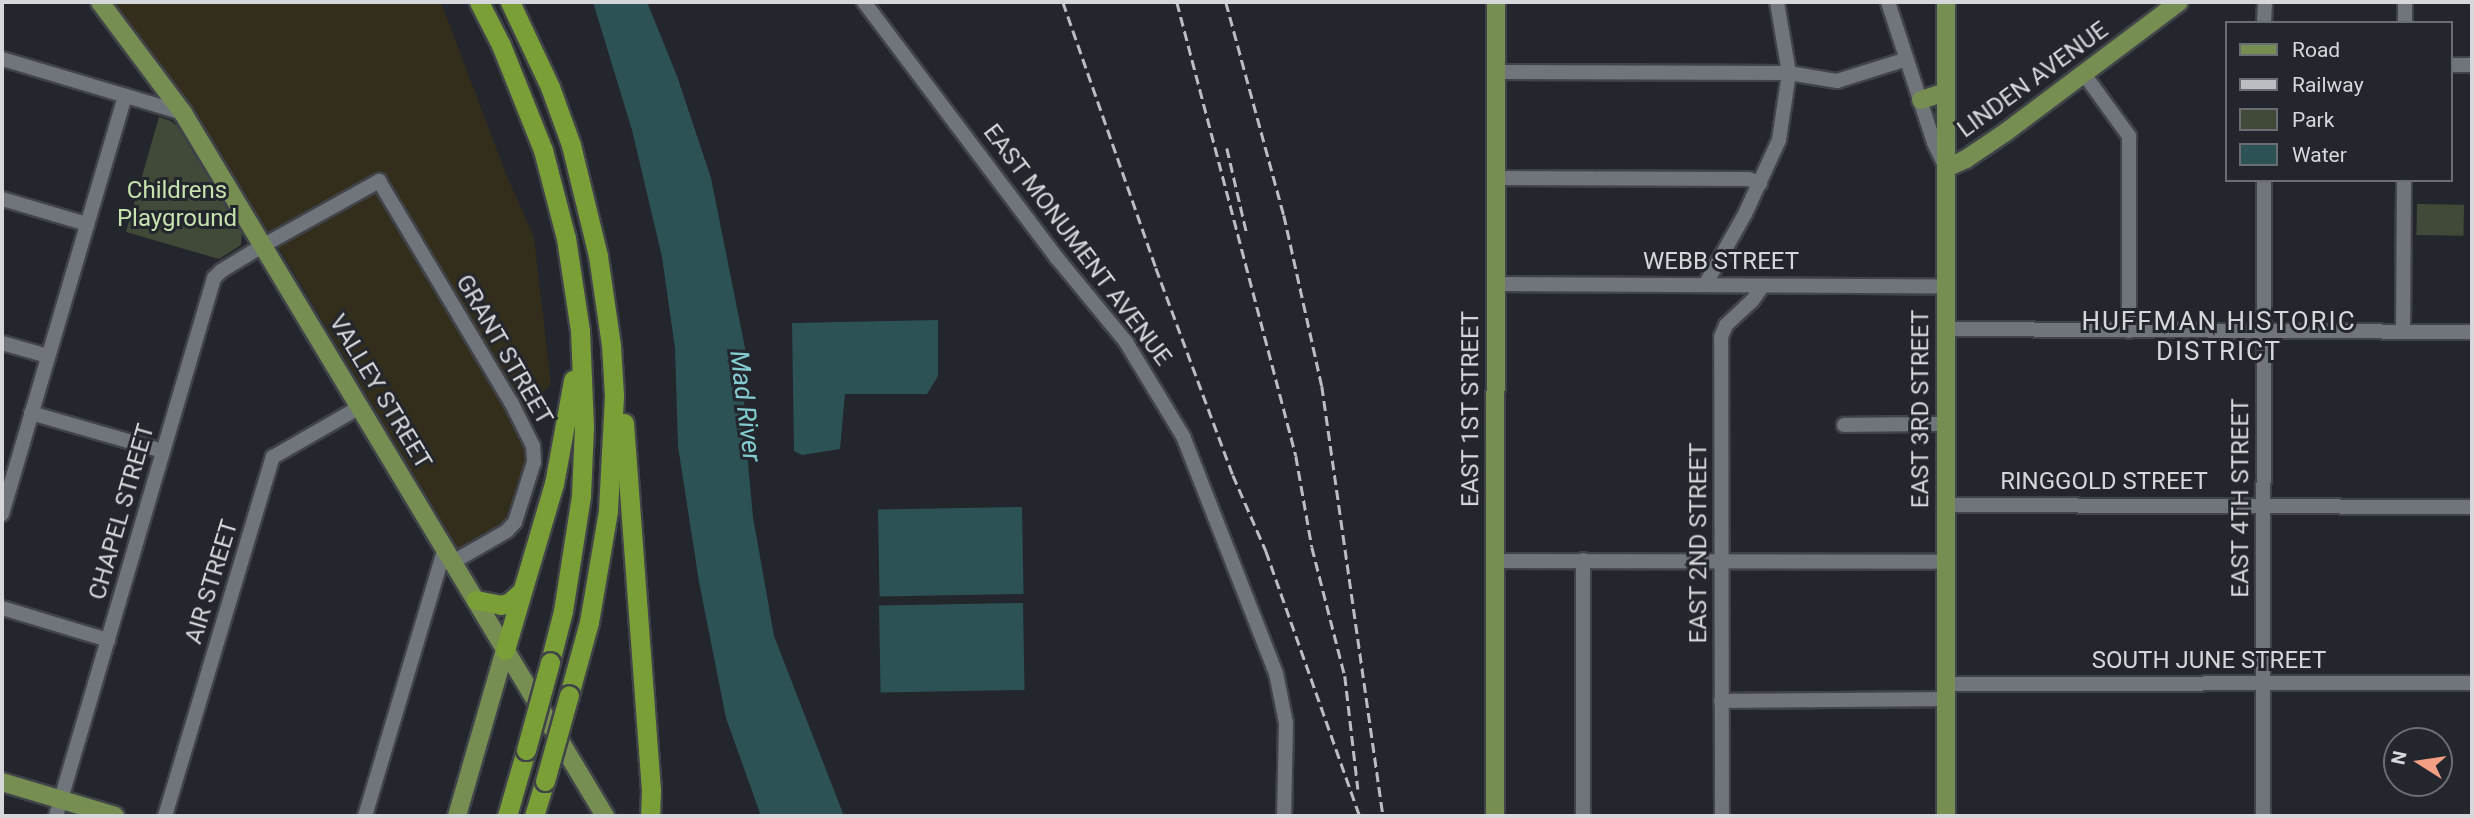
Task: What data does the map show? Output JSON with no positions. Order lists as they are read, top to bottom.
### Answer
{
  "streets": {
    "main road": [
      "LINDEN AVENUE",
      "VALLEY STREET",
      "EAST 1ST STREET",
      "EAST 3RD STREET"
    ],
    "street": [
      "EAST MONUMENT AVENUE",
      "WEBB STREET",
      "GRANT STREET",
      "RINGGOLD STREET",
      "EAST 4TH STREET",
      "CHAPEL STREET",
      "EAST 2ND STREET",
      "AIR STREET",
      "SOUTH JUNE STREET"
    ]
  },
  "crossings": [
    ["LINDEN AVENUE", "EAST 3RD STREET"],
    ["WEBB STREET", "EAST 1ST STREET"],
    ["WEBB STREET", "EAST 3RD STREET"],
    ["WEBB STREET", "EAST 2ND STREET"],
    ["GRANT STREET", "VALLEY STREET"],
    ["GRANT STREET", "CHAPEL STREET"],
    ["VALLEY STREET", "CHAPEL STREET"],
    ["VALLEY STREET", "AIR STREET"],
    ["EAST 3RD STREET", "RINGGOLD STREET"],
    ["EAST 3RD STREET", "SOUTH JUNE STREET"],
    ["RINGGOLD STREET", "EAST 4TH STREET"],
    ["EAST 4TH STREET", "SOUTH JUNE STREET"],
    ["EAST 2ND STREET", "SOUTH JUNE STREET"]
  ],
  "districts": ["HUFFMAN HISTORIC DISTRICT"],
  "water": ["Mad River"],
  "parks": ["Childrens Playground"],
  "legend": [
    "Road",
    "Railway",
    "Park",
    "Water"
  ],
  "north": "left"
}
